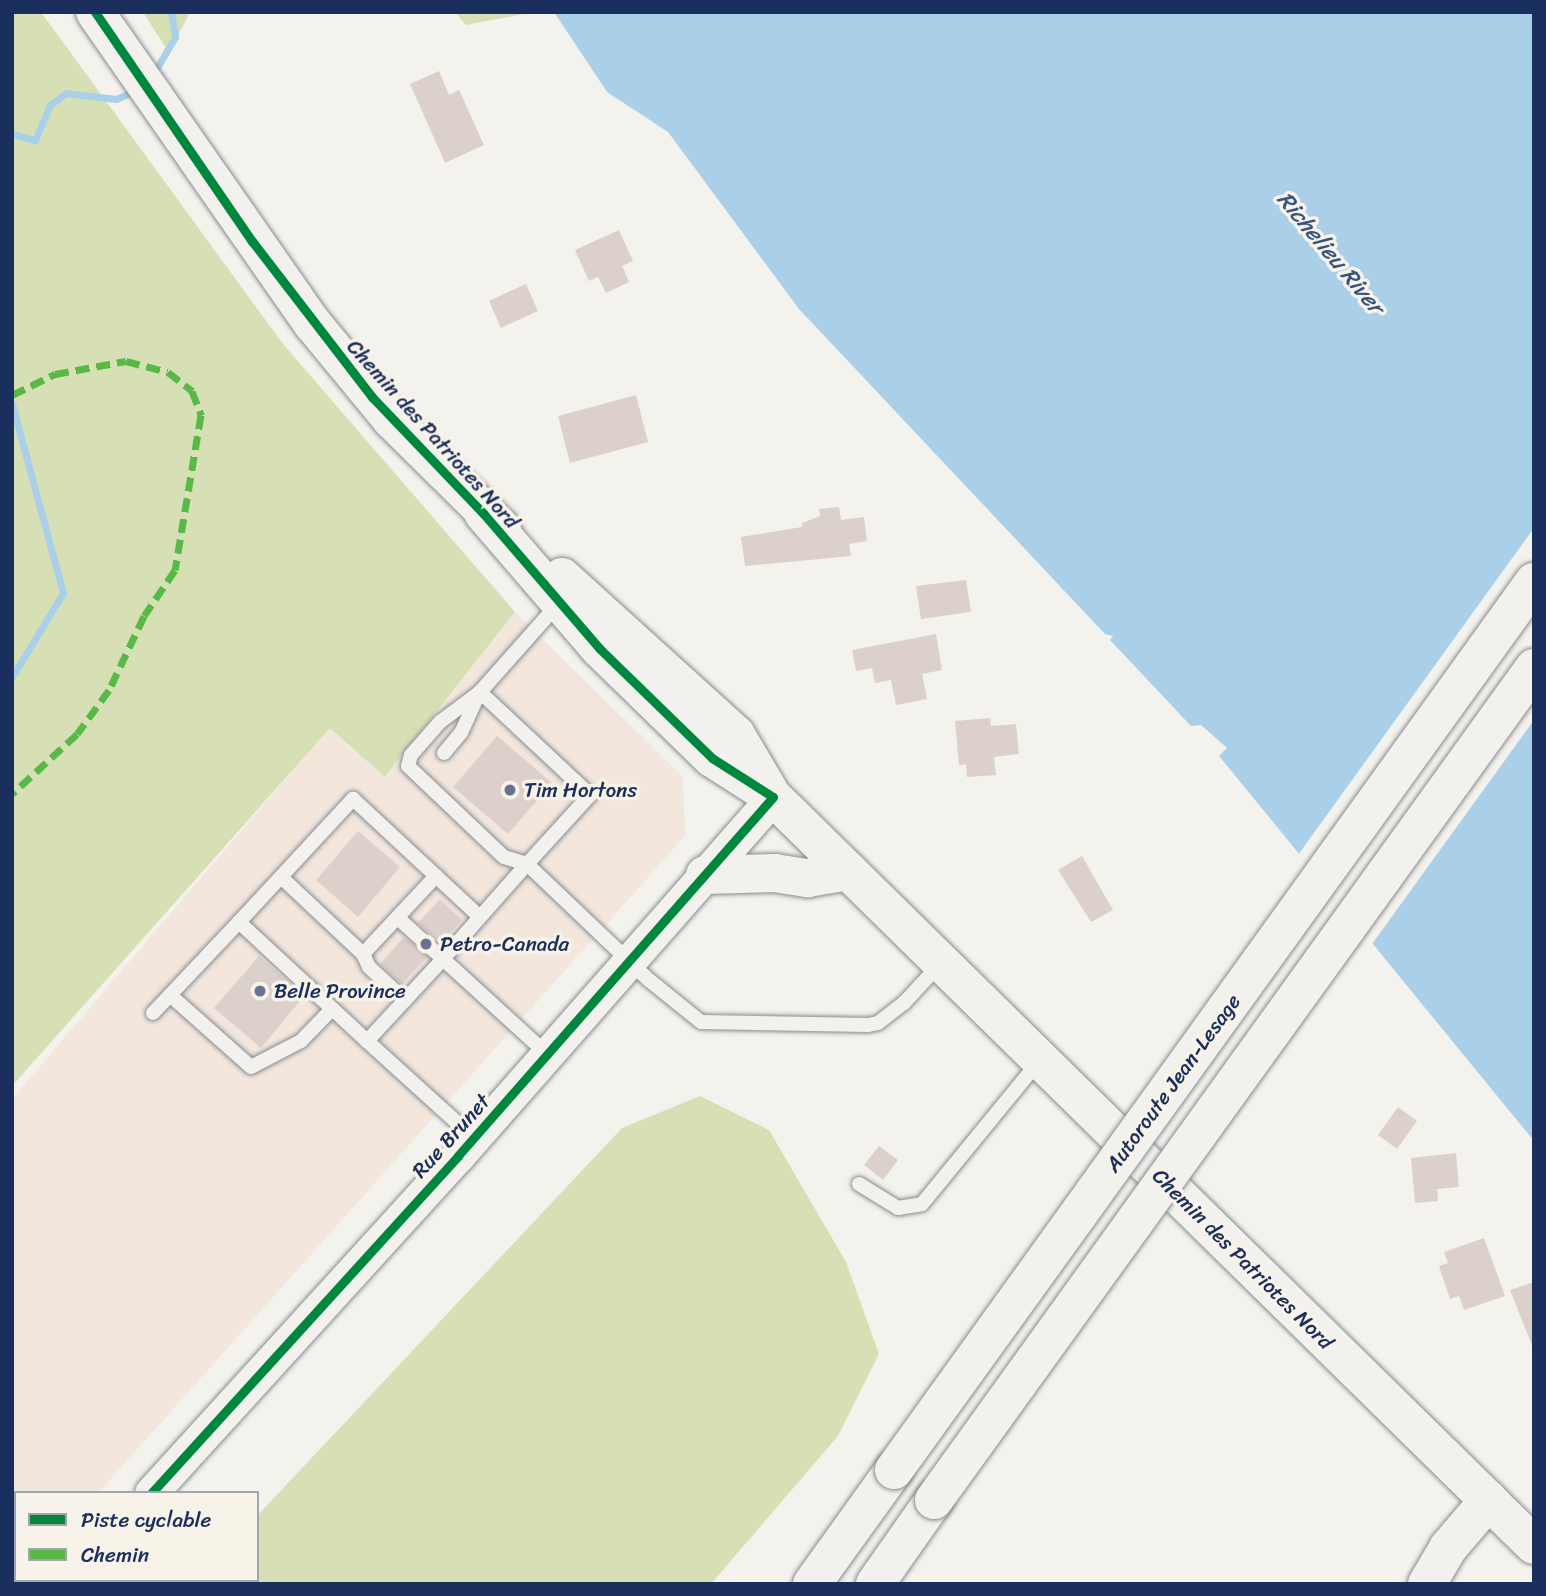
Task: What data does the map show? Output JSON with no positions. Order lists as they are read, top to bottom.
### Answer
{
  "streets": {
    "main road": ["Chemin des Patriotes Nord", "Autoroute Jean-Lesage"],
    "street": ["Rue Brunet"]
  },
  "crossings": [
    ["Chemin des Patriotes Nord", "Rue Brunet"]
  ],
  "water": ["Richelieu River"],
  "places": ["Tim Hortons", "Petro-Canada", "Belle Province"],
  "legend": ["Piste cyclable", "Chemin"]
}
